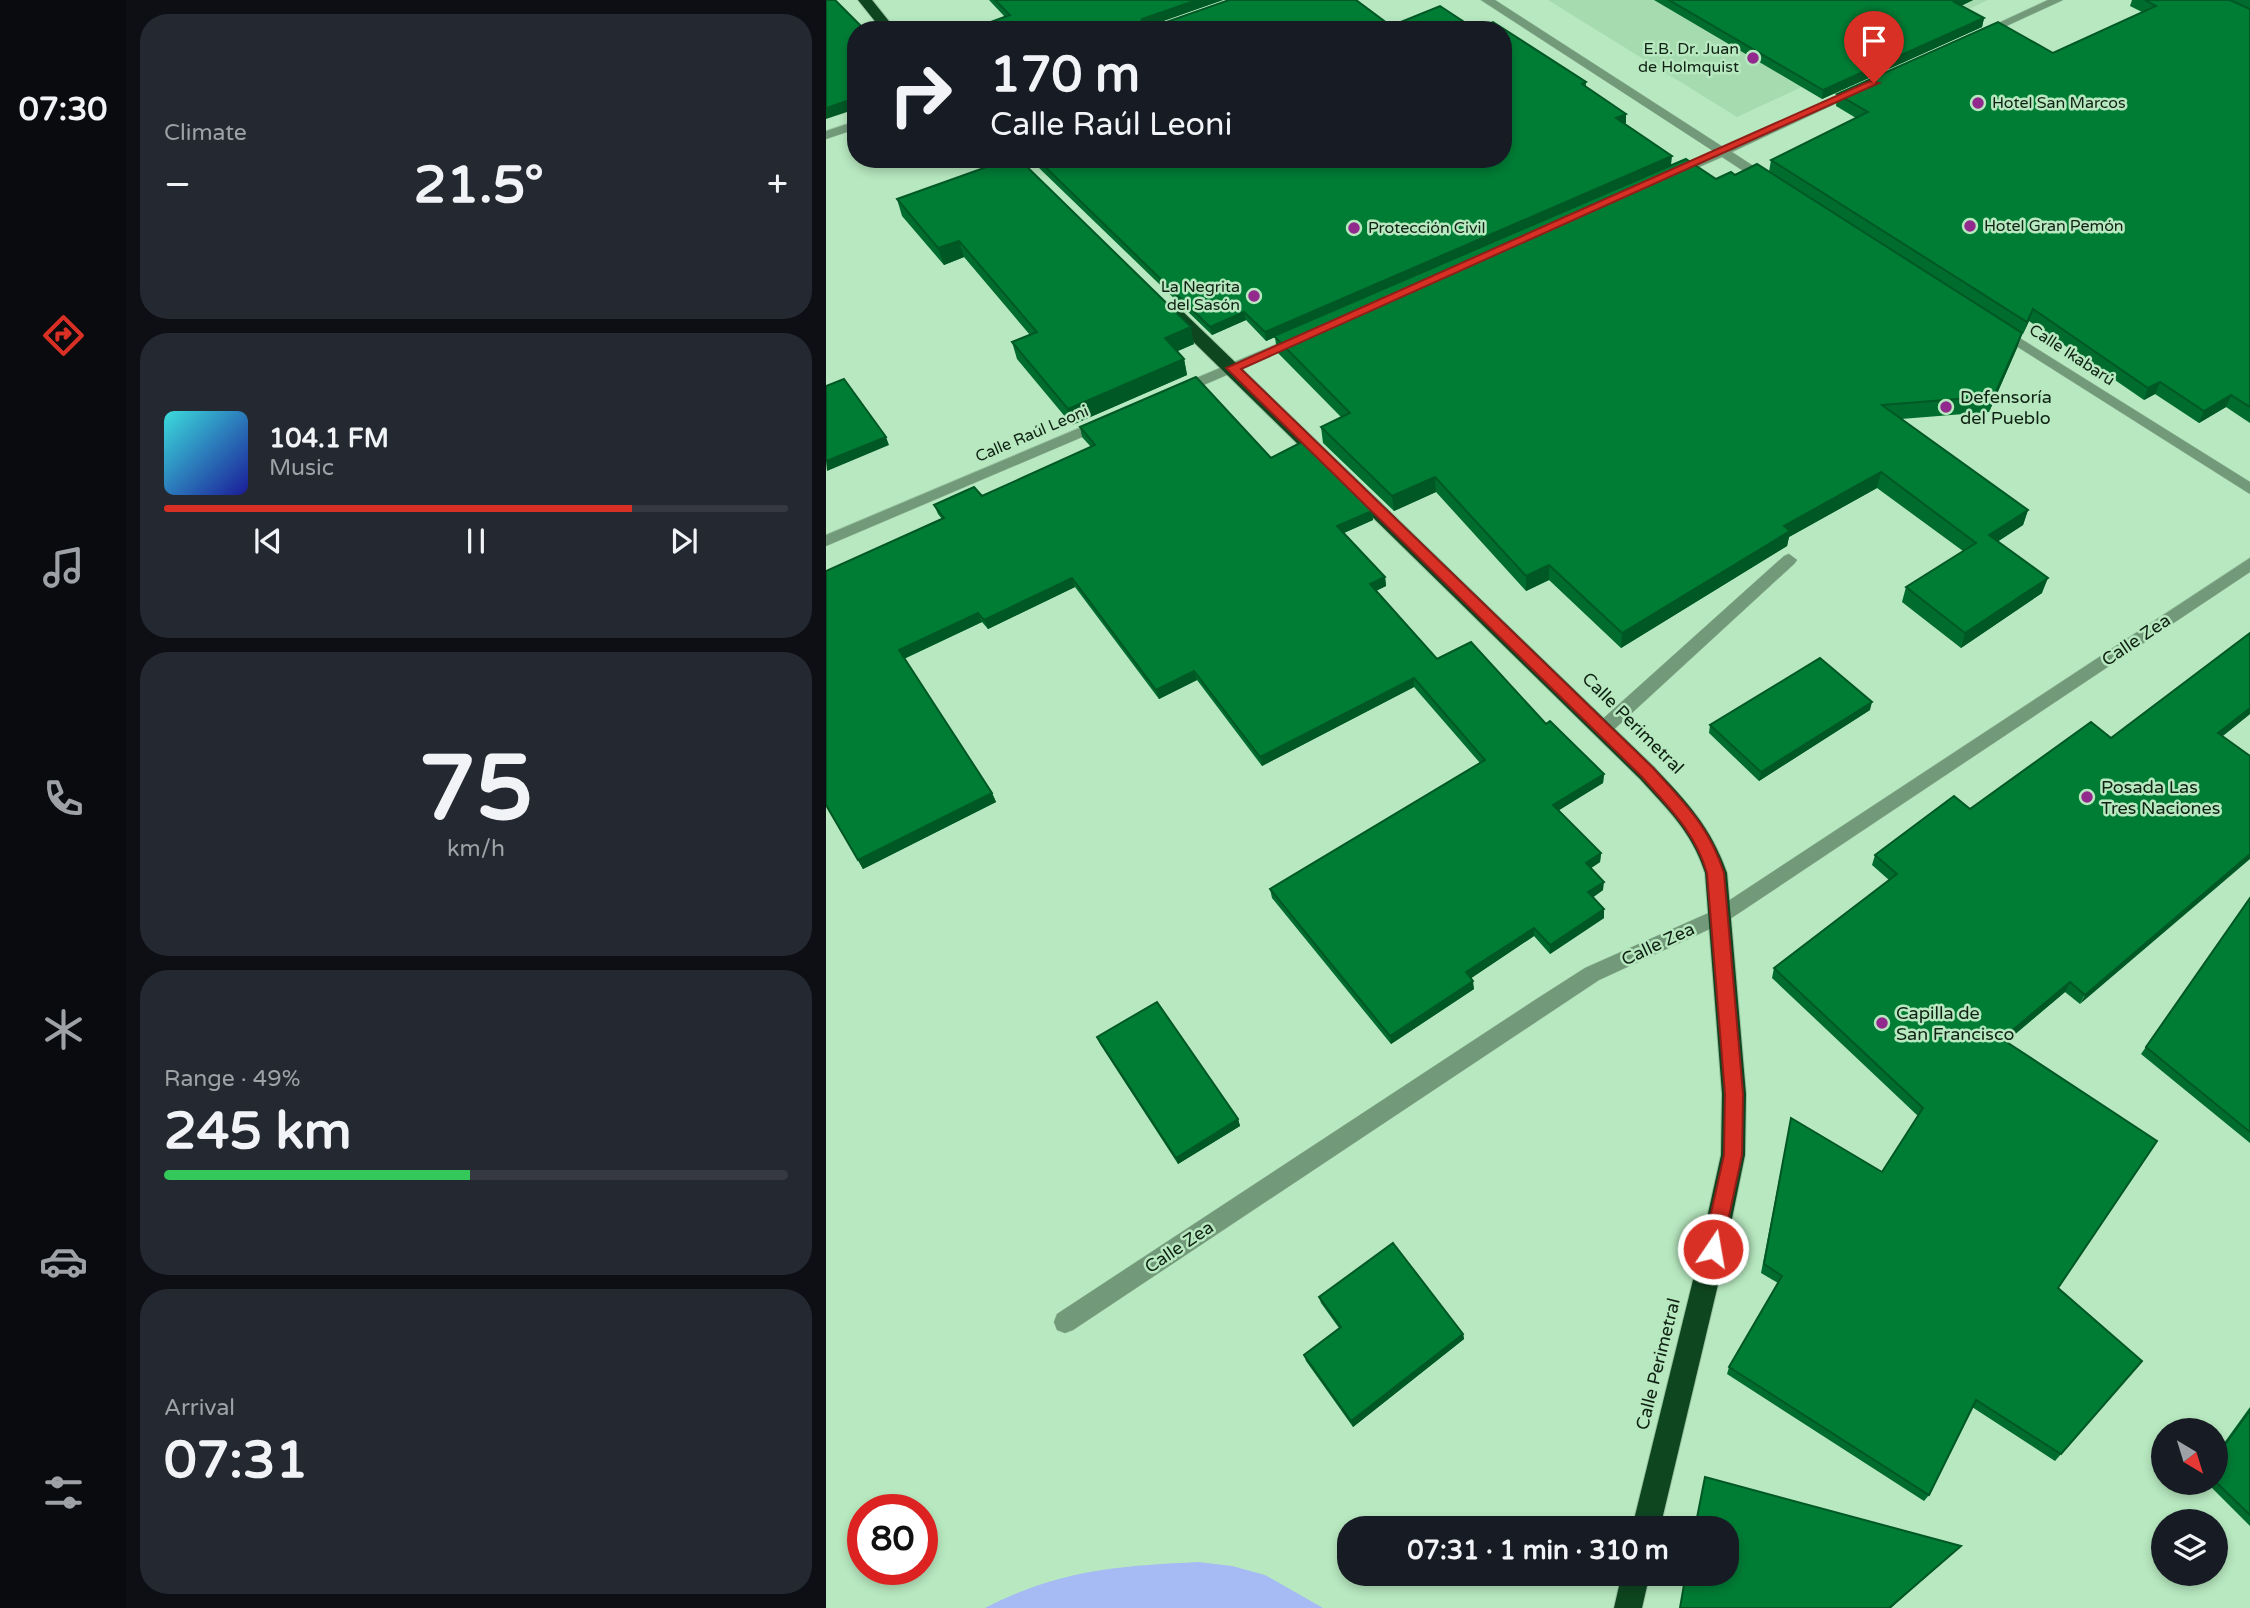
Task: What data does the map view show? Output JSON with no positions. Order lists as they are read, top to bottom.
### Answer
{
  "streets": {
    "highway": ["Calle Perimetral"],
    "street": ["Calle Ikabarú", "Calle Raúl Leoni", "Calle Zea"]
  },
  "crossings": [
    ["Calle Zea", "Calle Perimetral"]
  ],
  "places": [
    "E.B. Dr. Juan de Holmquist",
    "Hotel San Marcos",
    "Hotel Gran Pemón",
    "Protección Civil",
    "La Negrita del Sasón",
    "Defensoría del Pueblo",
    "Posada Las Tres Naciones",
    "Capilla de San Francisco"
  ],
  "north": "bottom right",
  "page": {
    "tabs": "07:30",
    "tile": [
      "Climate",
      ["75", "km/h"],
      ["Range · 49%", "245 km"],
      ["Arrival", "07:31"]
    ],
    "turn": ["170 m", "Calle Raúl Leoni"],
    "heat": ["−", "21.5°", "+"],
    "song": ["104.1 FM", "Music"],
    "limit": "80",
    "trip": "07:31 · 1 min · 310 m"
  }
}
